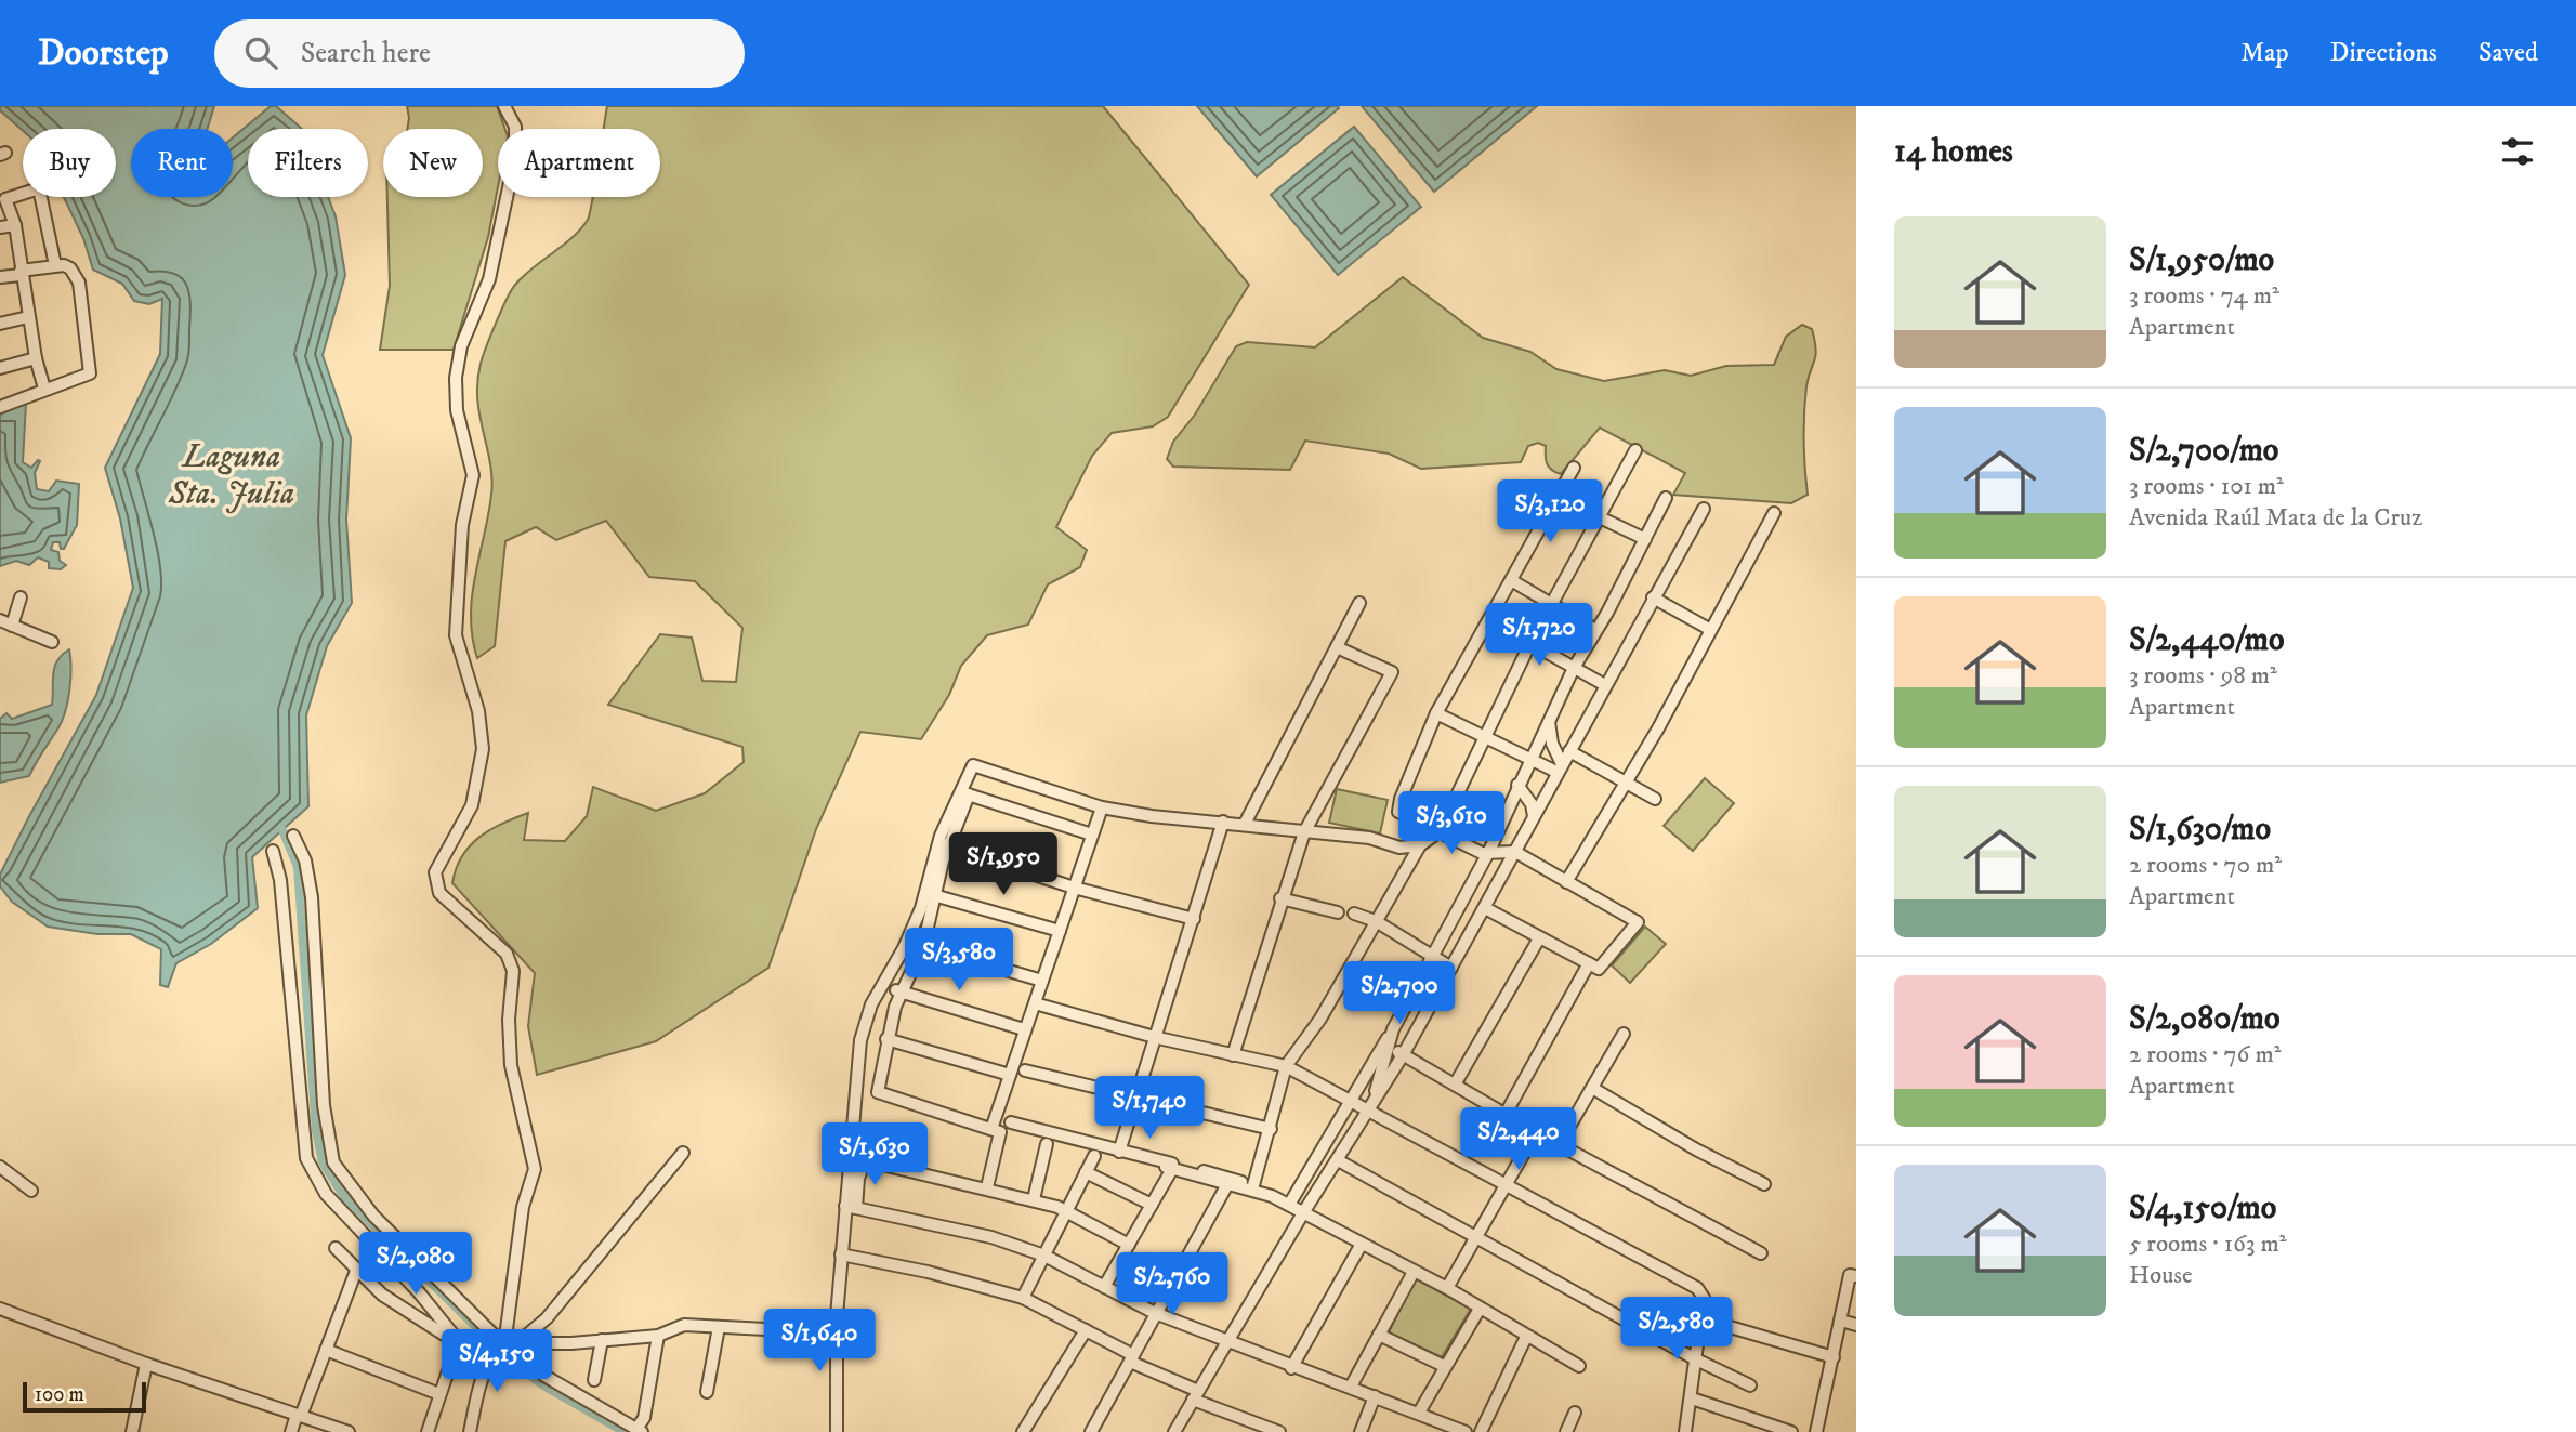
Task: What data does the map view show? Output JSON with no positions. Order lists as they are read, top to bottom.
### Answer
{
  "water": ["Laguna Sta. Julia"],
  "scale_bar": "100 m",
  "page": {
    "header": "Doorstep",
    "search": "Search here",
    "nav": ["Map", "Directions", "Saved"],
    "heading": "14 homes",
    "chip": [
      "Buy",
      "Rent",
      "Filters",
      "New",
      "Apartment"
    ],
    "list": [
      {
        "name": "S/1,950/mo",
        "note": "3 rooms · 74 m² · Apartment"
      },
      {
        "name": "S/2,700/mo",
        "note": "3 rooms · 101 m² · Avenida Raúl Mata de la Cruz"
      },
      {
        "name": "S/2,440/mo",
        "note": "3 rooms · 98 m² · Apartment"
      },
      {
        "name": "S/1,630/mo",
        "note": "2 rooms · 70 m² · Apartment"
      },
      {
        "name": "S/2,080/mo",
        "note": "2 rooms · 76 m² · Apartment"
      },
      {
        "name": "S/4,150/mo",
        "note": "5 rooms · 163 m² · House"
      }
    ],
    "price": [
      "S/3,120",
      "S/1,720",
      "S/3,610",
      "S/1,950",
      "S/3,580",
      "S/2,700",
      "S/1,740",
      "S/2,440",
      "S/1,630",
      "S/2,080",
      "S/2,760",
      "S/2,580",
      "S/1,640",
      "S/4,150"
    ],
    "scale": "100 m"
  }
}
